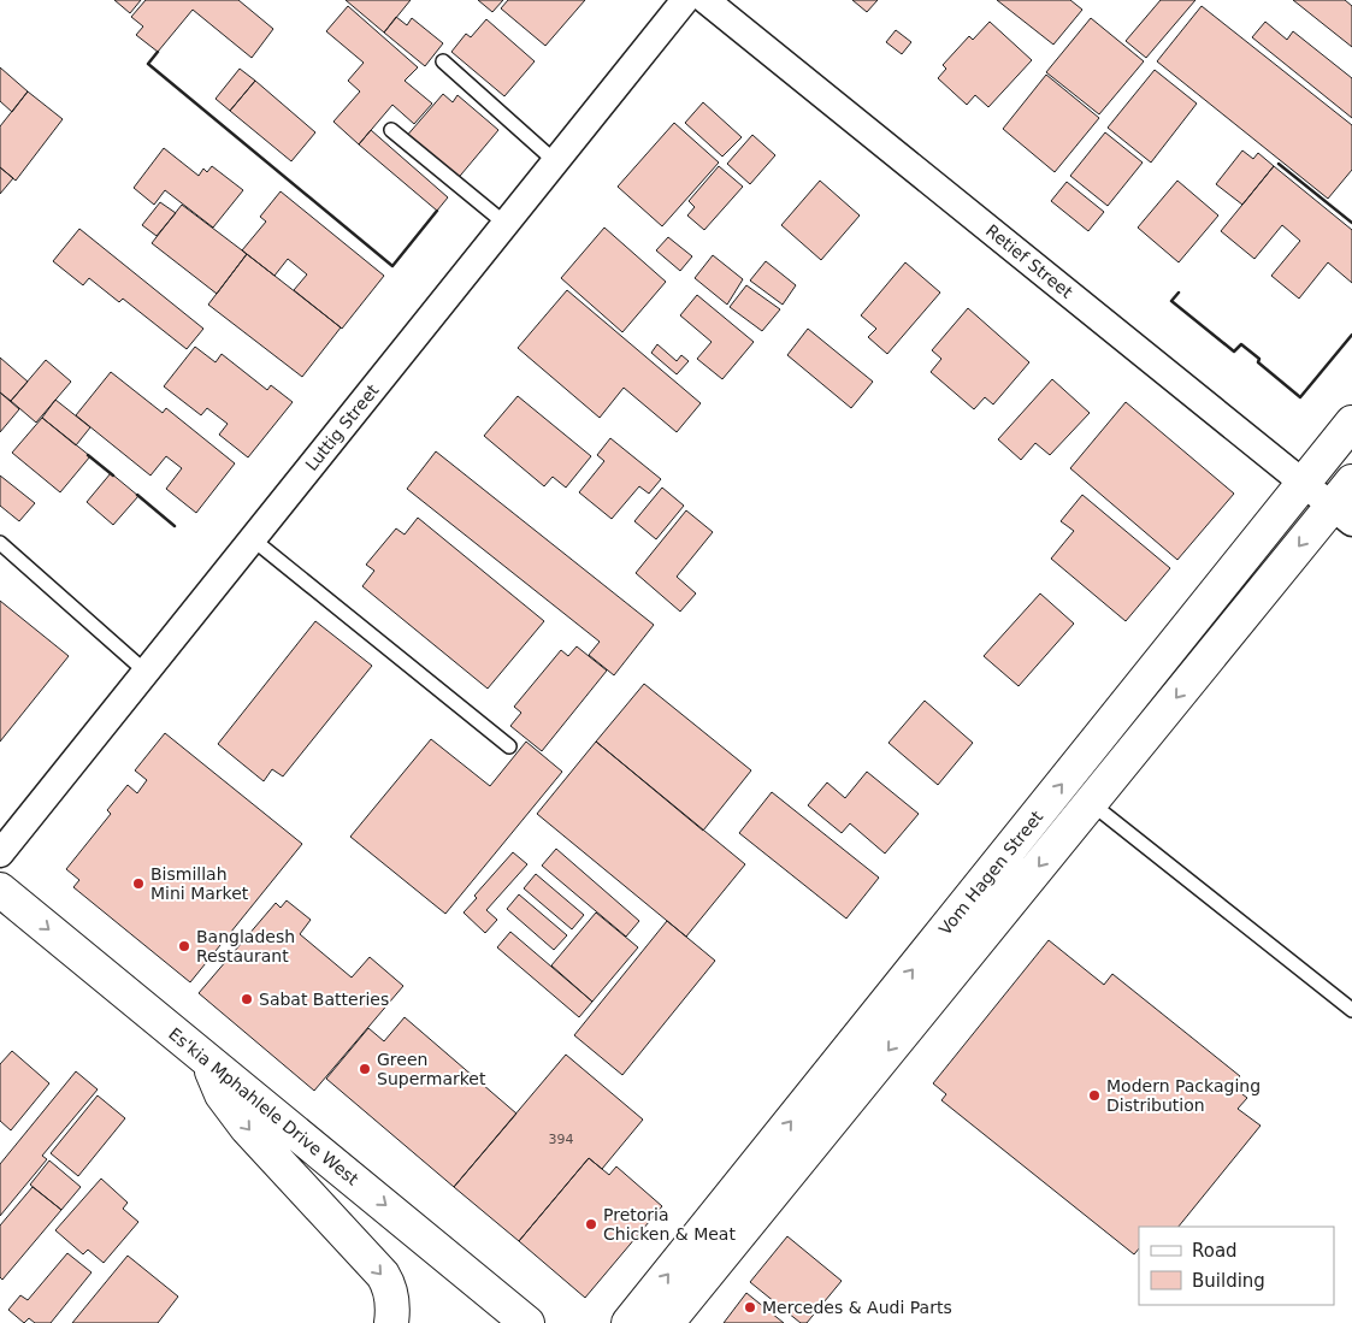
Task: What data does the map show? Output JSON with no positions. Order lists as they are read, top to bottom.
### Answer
{
  "streets": {
    "main road": ["Vom Hagen Street", "Es'kia Mphahlele Drive West"],
    "street": ["Retief Street", "Luttig Street"]
  },
  "crossings": [
    ["Retief Street", "Vom Hagen Street"]
  ],
  "places": [
    "Bismillah Mini Market",
    "Bangladesh Restaurant",
    "Sabat Batteries",
    "Green Supermarket",
    "Modern Packaging Distribution",
    "Pretoria Chicken & Meat",
    "Mercedes & Audi Parts"
  ],
  "house_numbers": ["394"],
  "legend": ["Road", "Building"]
}
